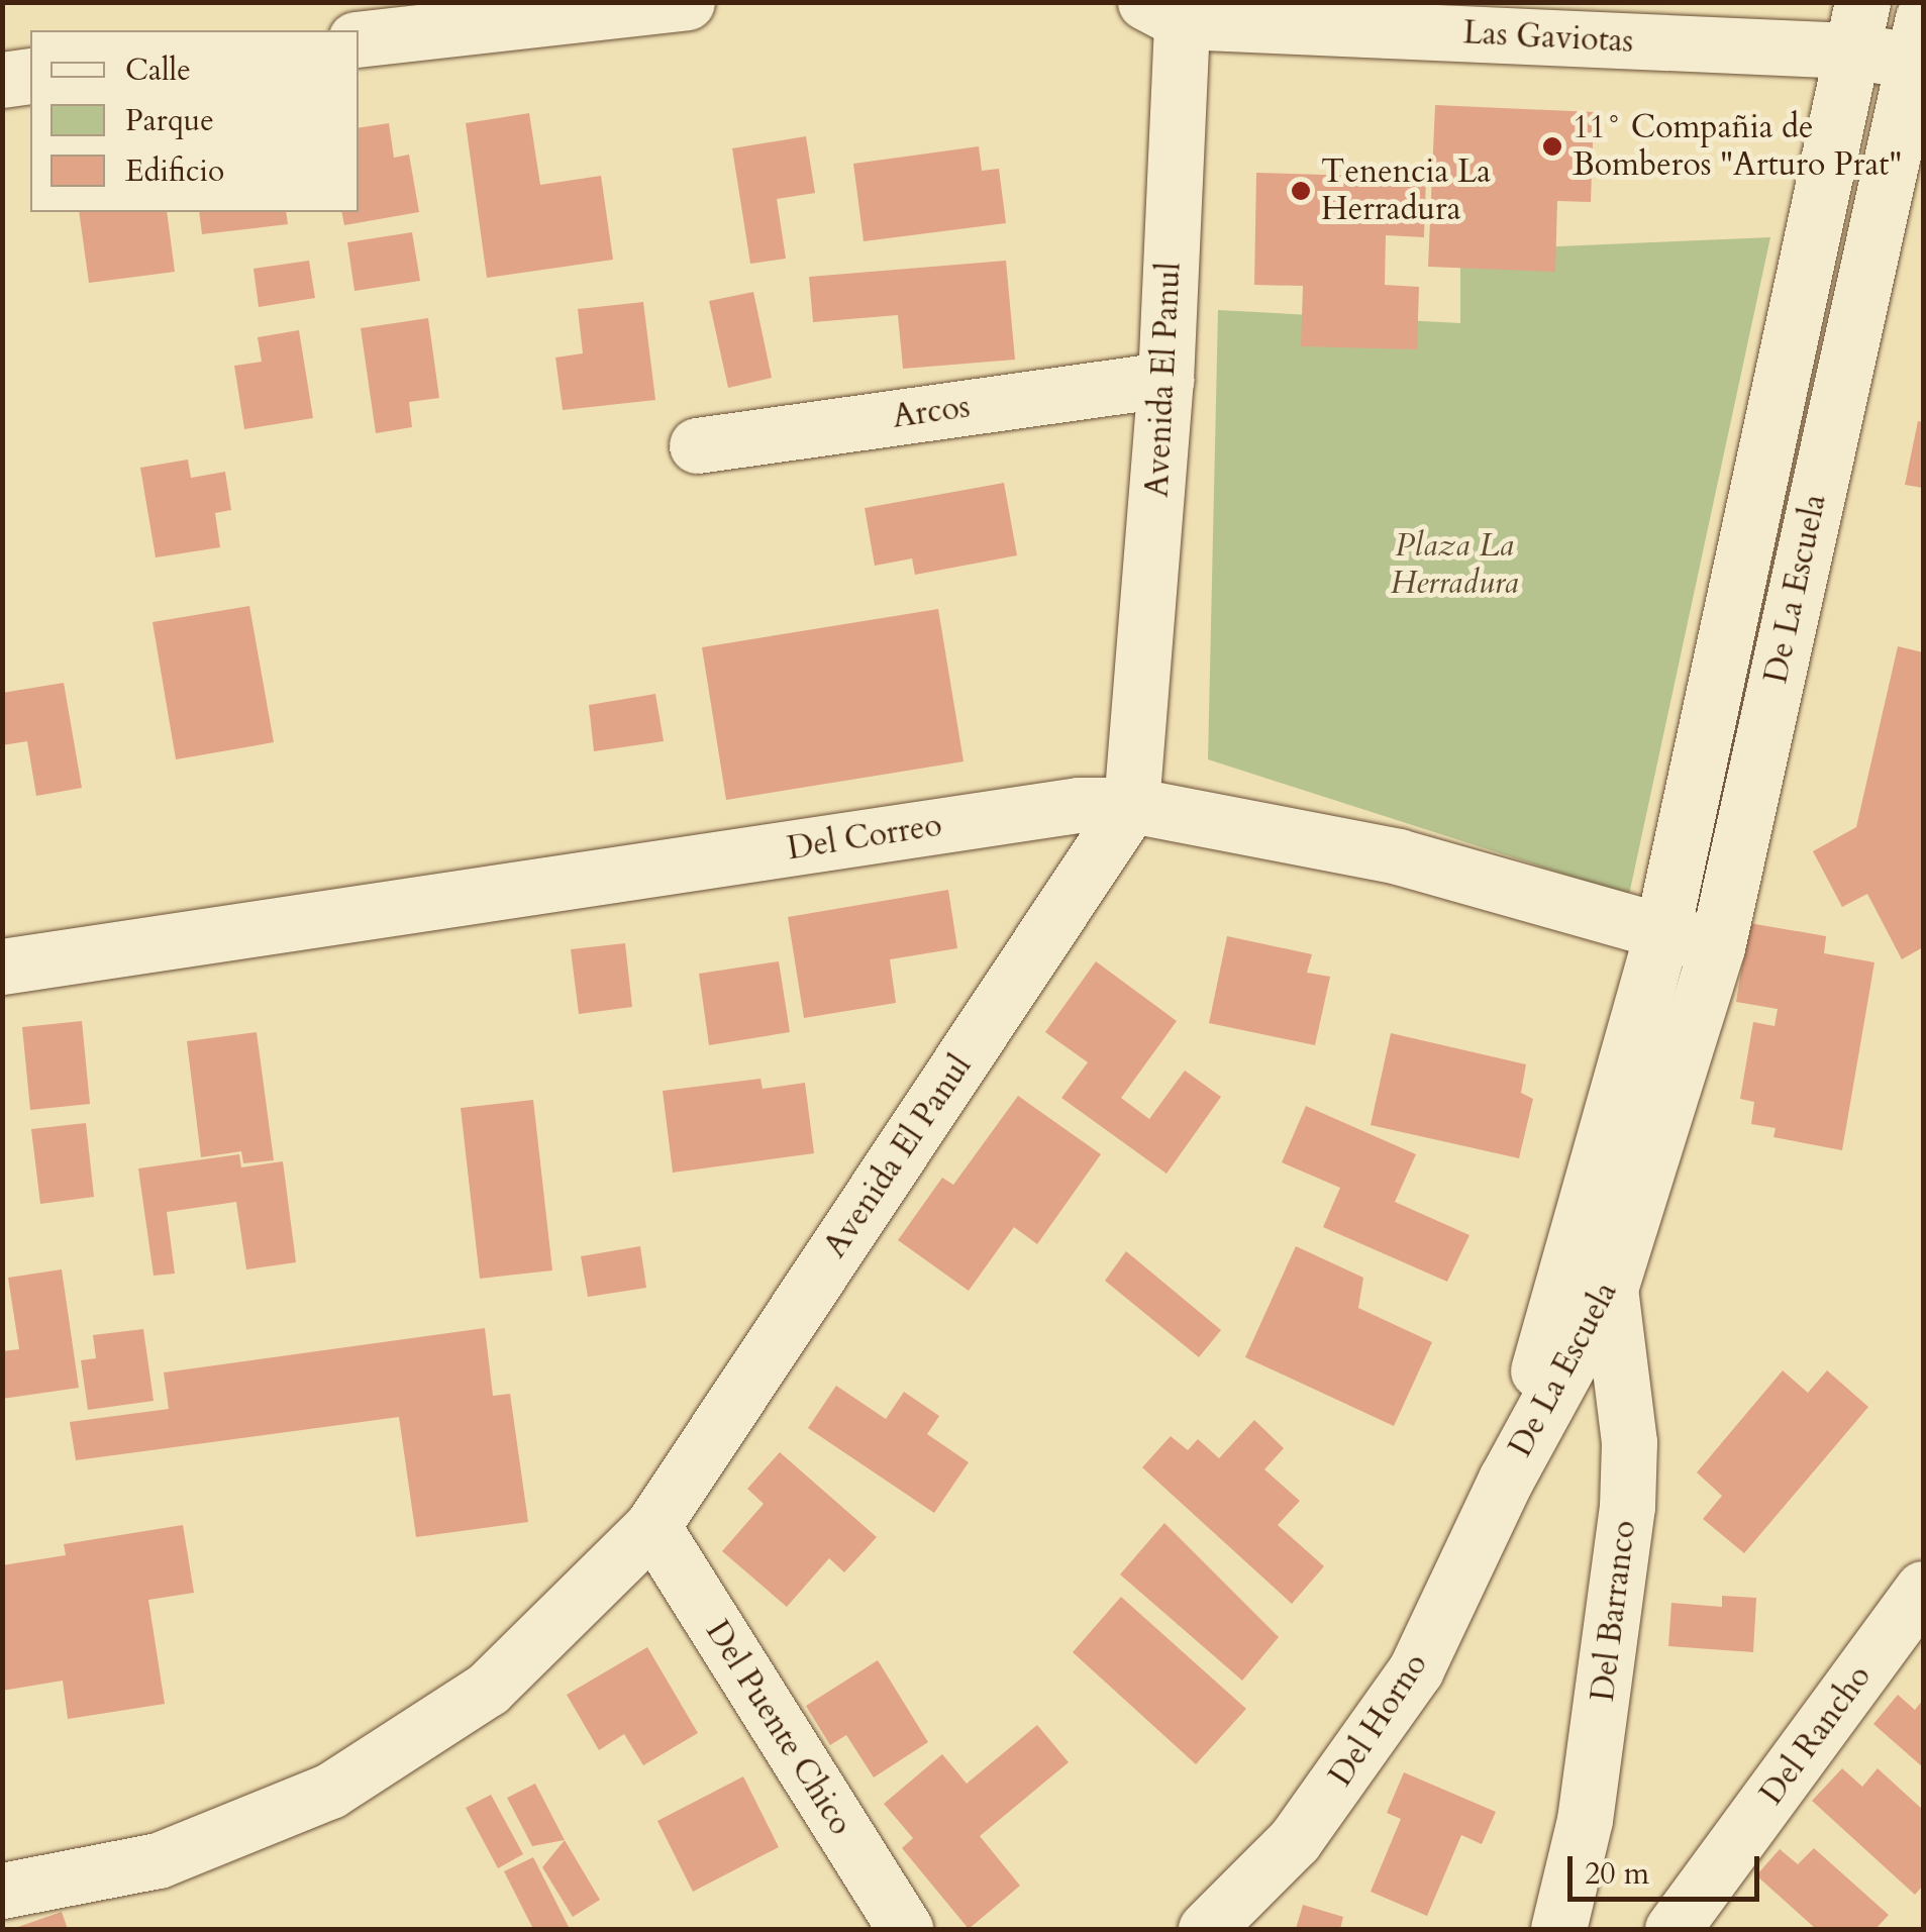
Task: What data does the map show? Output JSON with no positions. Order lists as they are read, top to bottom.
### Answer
{
  "streets": {
    "street": [
      "Las Gaviotas",
      "Avenida El Panul",
      "Arcos",
      "De La Escuela",
      "Del Correo",
      "Del Barranco",
      "Del Horno",
      "Del Puente Chico",
      "Del Rancho"
    ]
  },
  "crossings": [
    ["Las Gaviotas", "Avenida El Panul"],
    ["Las Gaviotas", "De La Escuela"],
    ["Avenida El Panul", "Arcos"],
    ["Avenida El Panul", "Del Correo"],
    ["Avenida El Panul", "Del Puente Chico"],
    ["De La Escuela", "Del Correo"],
    ["De La Escuela", "Del Barranco"],
    ["De La Escuela", "Del Horno"]
  ],
  "parks": ["Plaza La Herradura"],
  "places": ["11° Compañia de Bomberos \"Arturo Prat\"", "Tenencia La Herradura"],
  "legend": ["Calle", "Parque", "Edificio"],
  "scale_bar": "20 m"
}
